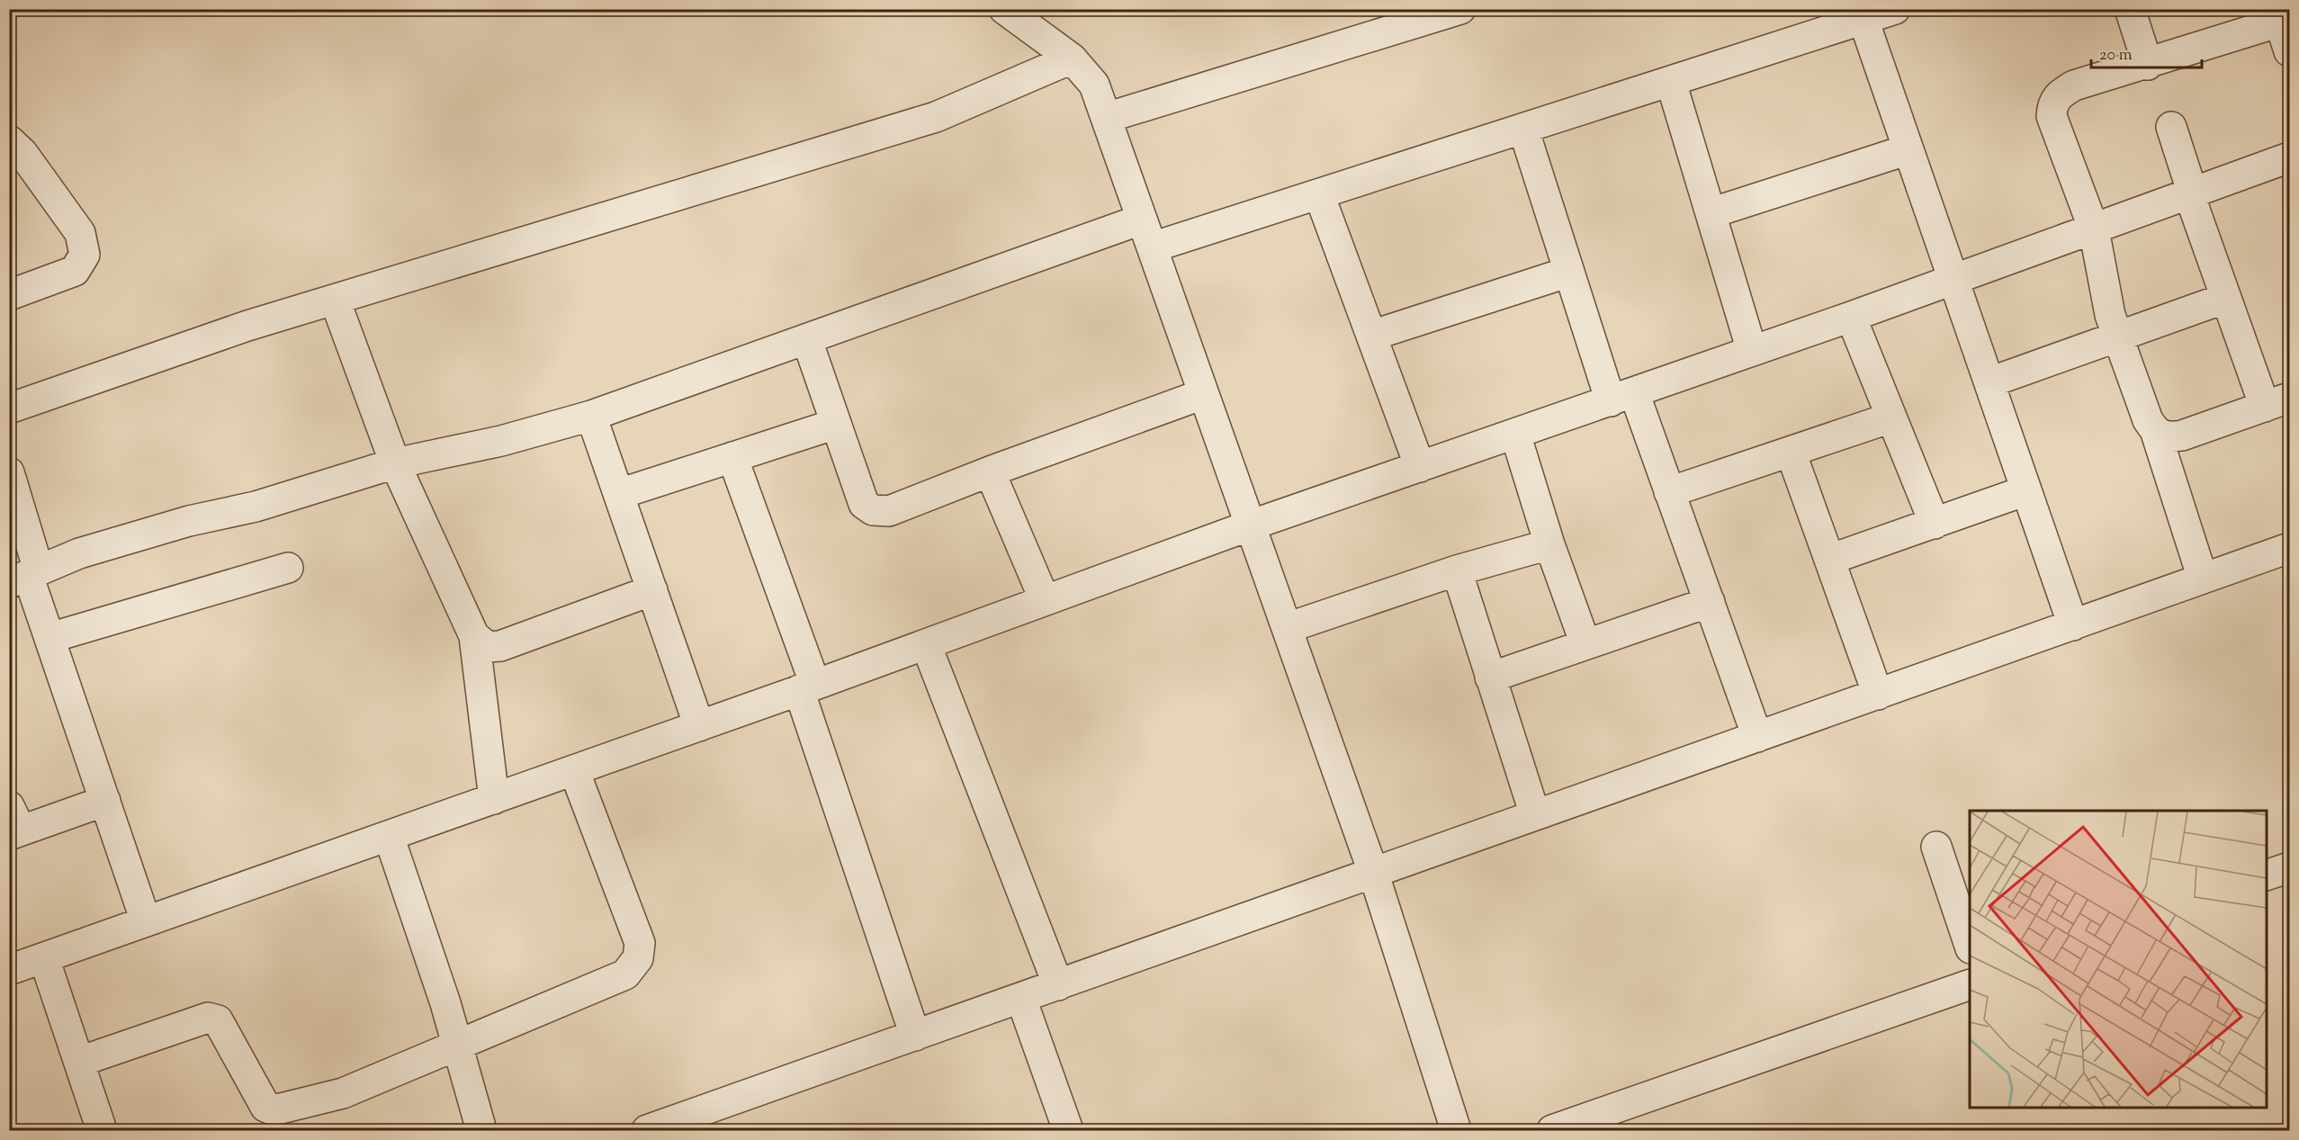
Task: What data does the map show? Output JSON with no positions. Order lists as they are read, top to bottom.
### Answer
{
  "scale_bar": "20 m"
}
